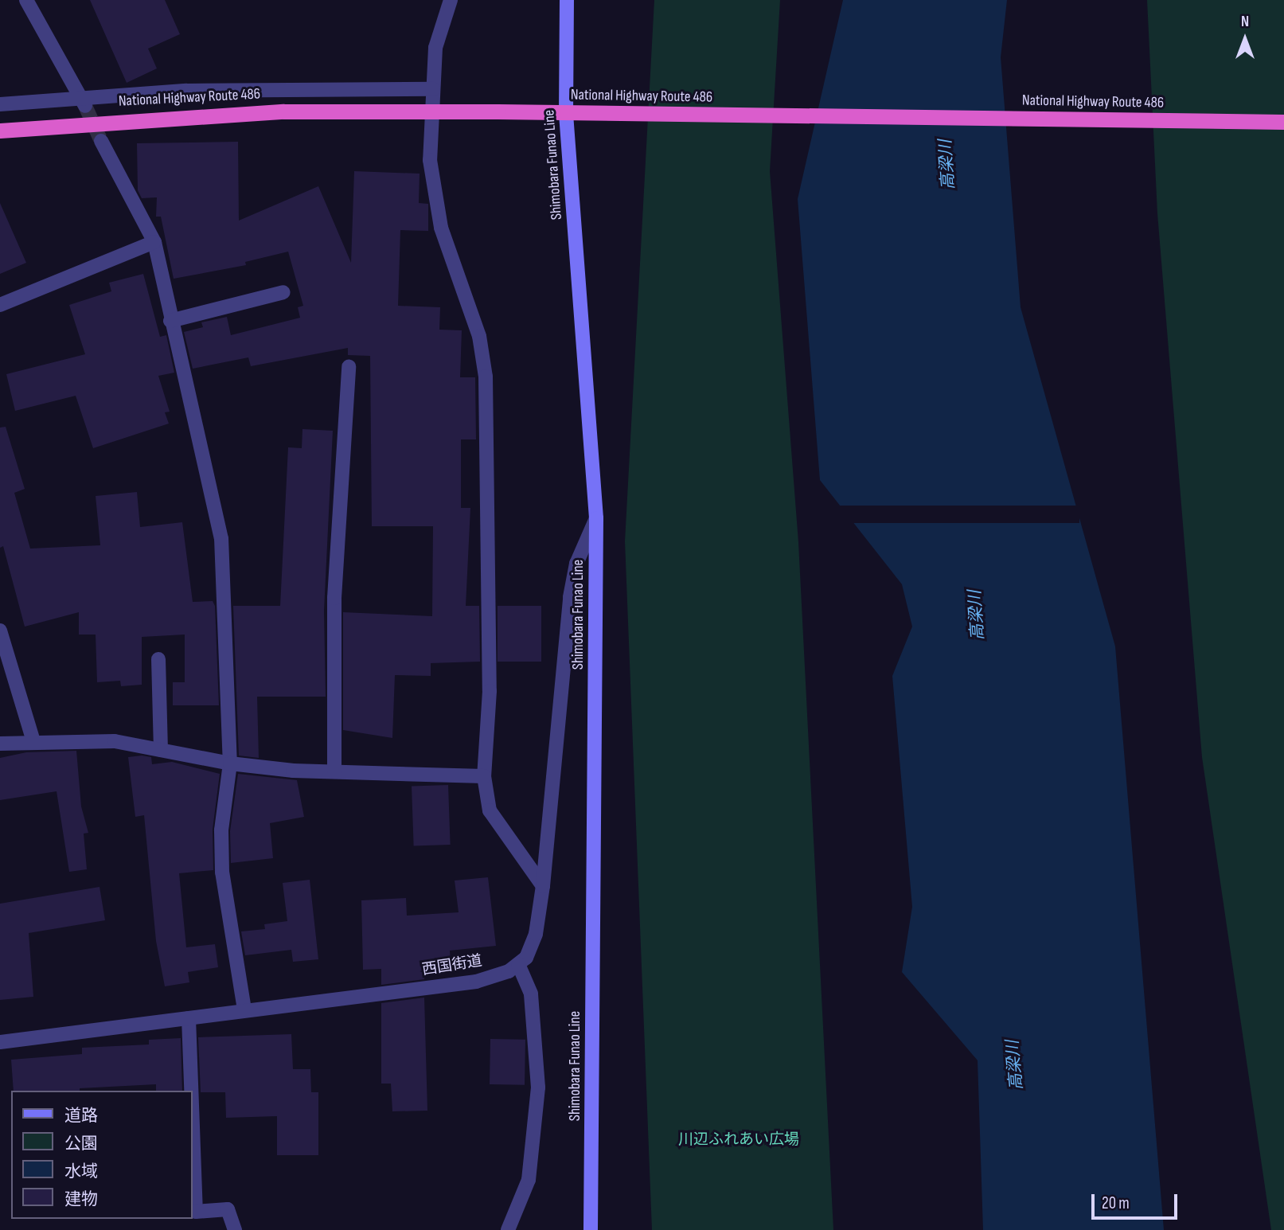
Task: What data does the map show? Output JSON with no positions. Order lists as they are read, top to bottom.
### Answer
{
  "streets": {
    "highway": ["National Highway Route 486"],
    "main road": ["Shimobara Funao Line"],
    "street": ["西国街道"]
  },
  "crossings": [
    ["National Highway Route 486", "Shimobara Funao Line"]
  ],
  "water": ["高梁川"],
  "parks": ["川辺ふれあい広場"],
  "legend": [
    "道路",
    "公園",
    "水域",
    "建物"
  ],
  "scale_bar": "20 m",
  "north": "top"
}
